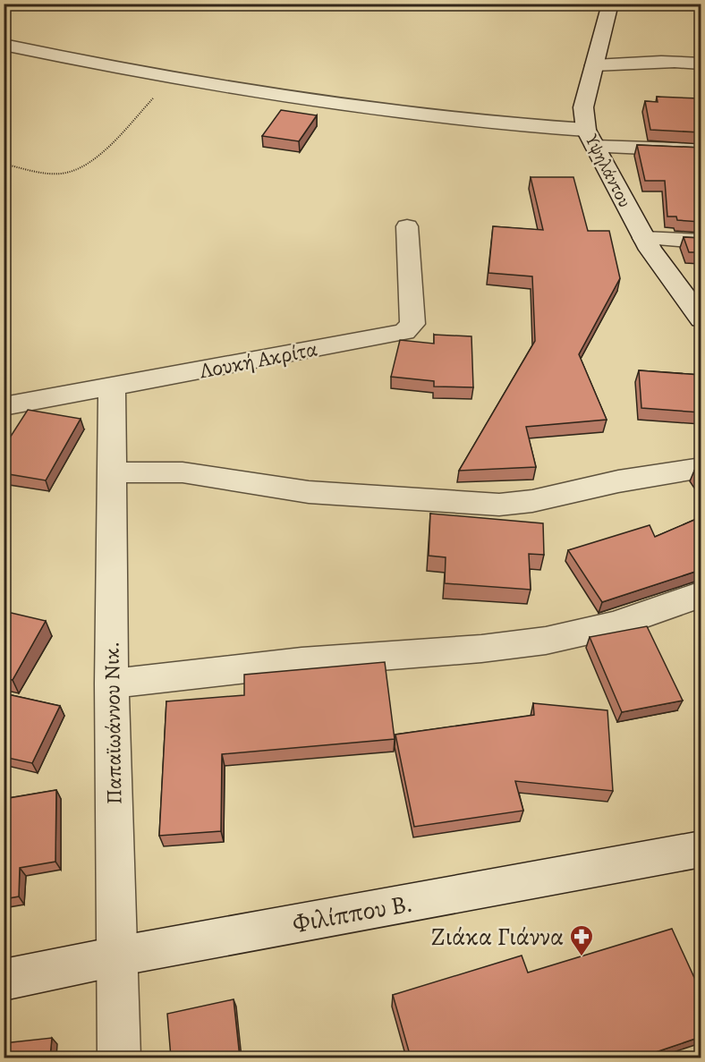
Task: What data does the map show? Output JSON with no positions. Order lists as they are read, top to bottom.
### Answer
{
  "streets": {
    "street": [
      "Υψηλάντου",
      "Λουκή Ακρίτα",
      "Παπαϊωάννου Νικ.",
      "Φιλίππου Β."
    ]
  },
  "crossings": [
    ["Λουκή Ακρίτα", "Παπαϊωάννου Νικ."],
    ["Παπαϊωάννου Νικ.", "Φιλίππου Β."]
  ],
  "places": {
    "pharmacy": ["Ζιάκα Γιάννα"]
  }
}
